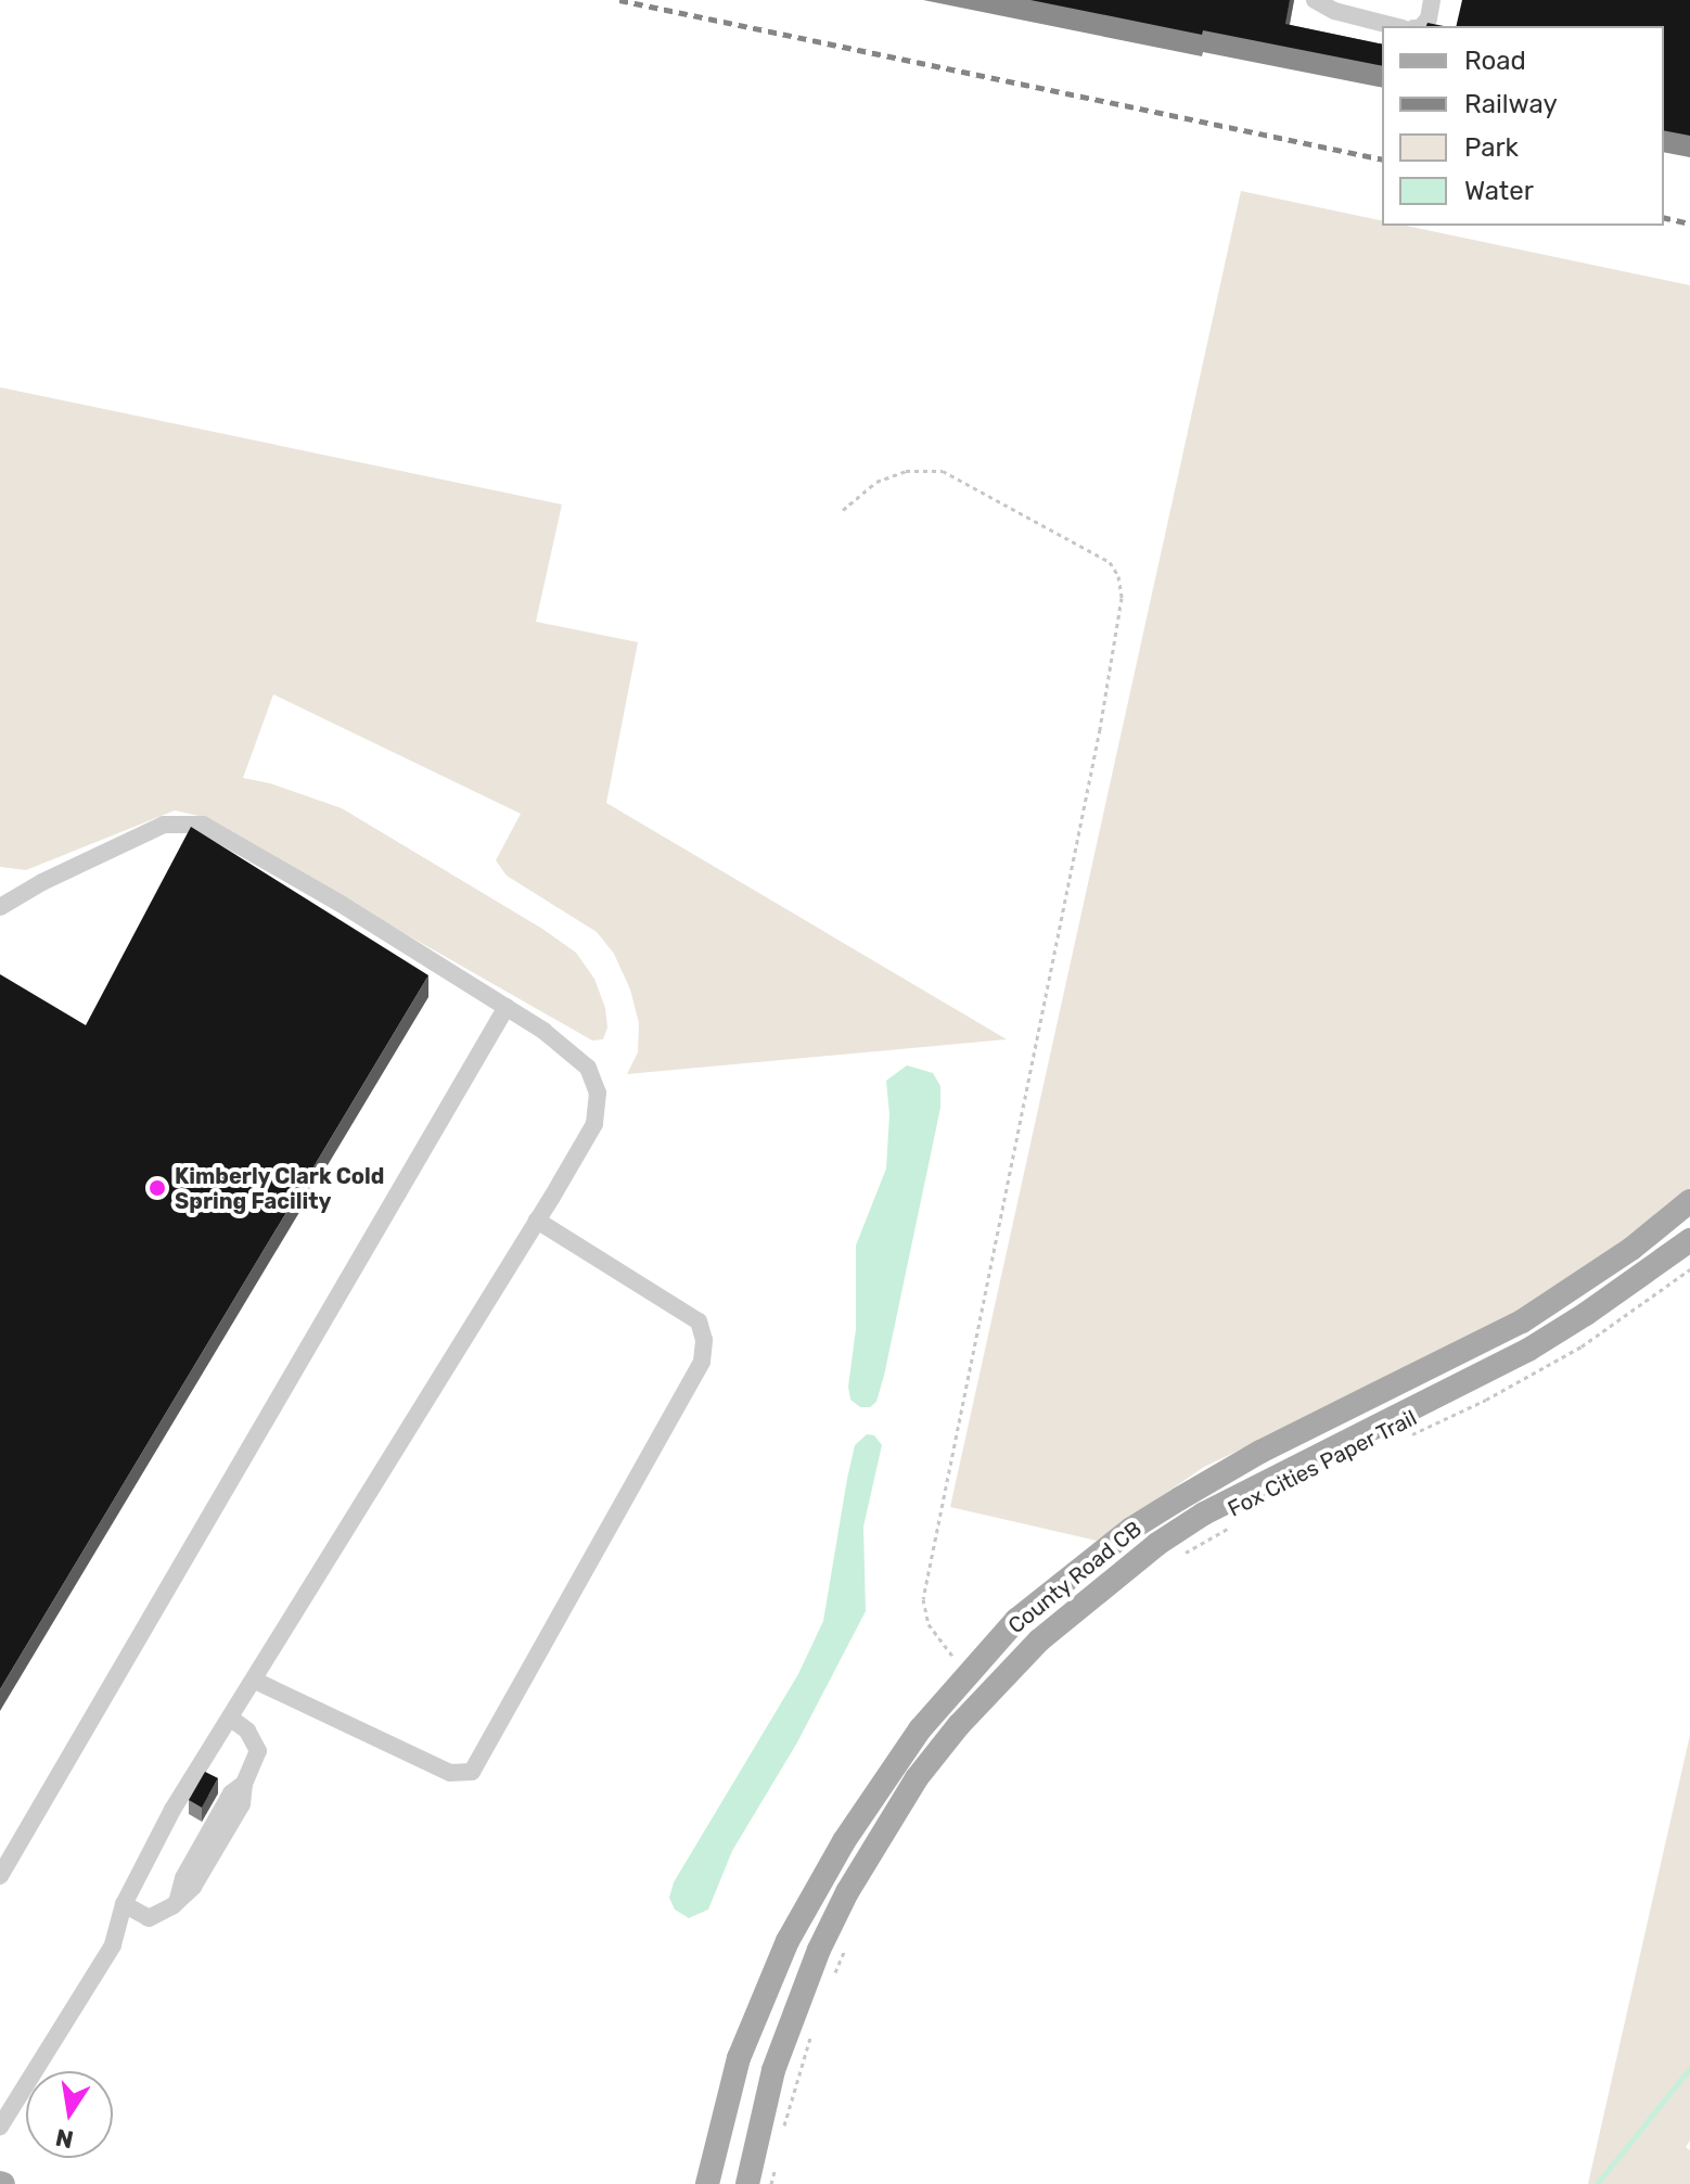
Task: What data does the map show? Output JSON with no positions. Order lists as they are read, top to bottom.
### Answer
{
  "streets": {
    "main road": ["County Road CB"],
    "path": ["Fox Cities Paper Trail"]
  },
  "places": ["Kimberly Clark Cold Spring Facility"],
  "legend": [
    "Road",
    "Railway",
    "Park",
    "Water"
  ],
  "north": "bottom"
}
